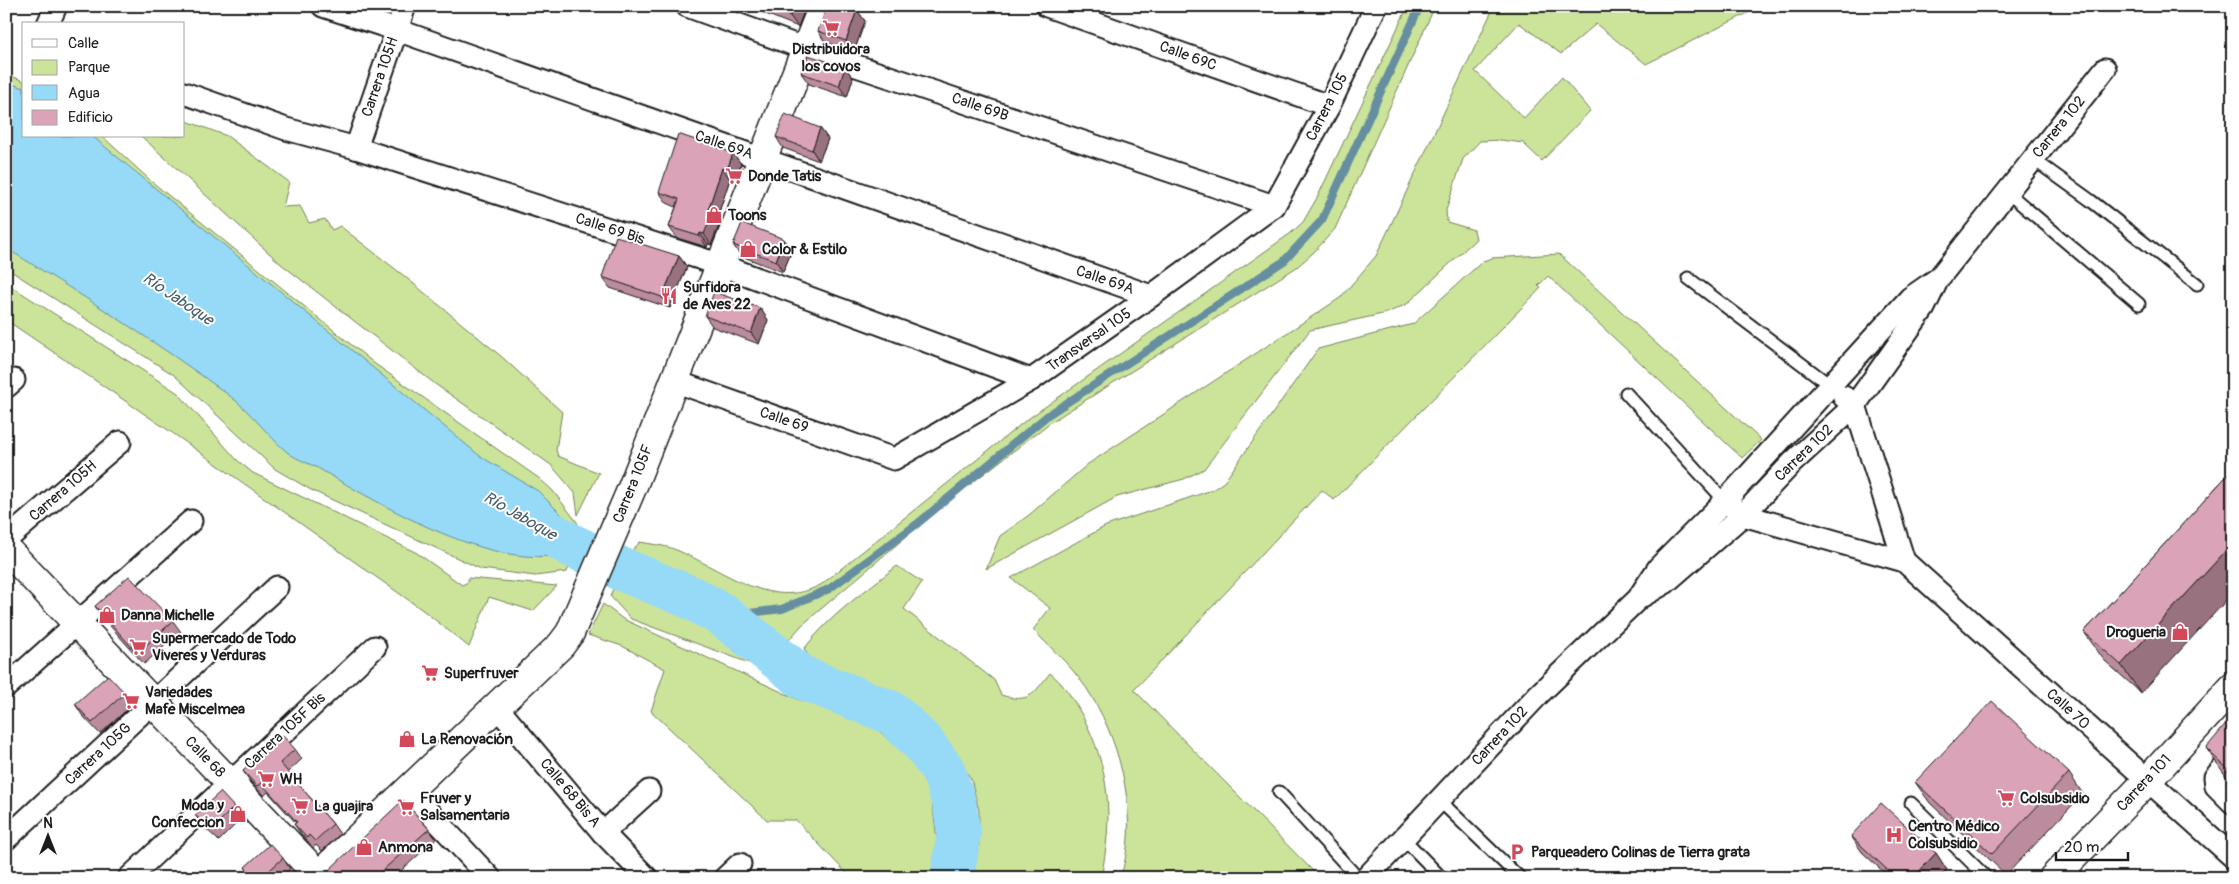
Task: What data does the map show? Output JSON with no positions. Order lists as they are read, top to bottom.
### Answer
{
  "streets": {
    "street": [
      "Calle 69C",
      "Carrera 105H",
      "Calle 69B",
      "Carrera 105",
      "Carrera 102",
      "Calle 69A",
      "Calle 69 Bis",
      "Transversal 105",
      "Calle 69",
      "Carrera 105F",
      "Calle 70",
      "Carrera 105F Bis",
      "Carrera 105G",
      "Calle 68",
      "Carrera 101",
      "Calle 68 Bis A"
    ]
  },
  "crossings": [
    ["Calle 69C", "Carrera 105"],
    ["Carrera 105H", "Calle 69A"],
    ["Carrera 105H", "Calle 69 Bis"],
    ["Calle 69B", "Carrera 105"],
    ["Calle 69B", "Transversal 105"],
    ["Calle 69B", "Carrera 105F"],
    ["Carrera 105", "Transversal 105"],
    ["Carrera 102", "Calle 70"],
    ["Calle 69A", "Transversal 105"],
    ["Calle 69A", "Carrera 105F"],
    ["Calle 69 Bis", "Transversal 105"],
    ["Calle 69 Bis", "Carrera 105F"],
    ["Transversal 105", "Calle 69"],
    ["Calle 69", "Carrera 105F"],
    ["Carrera 105F", "Calle 68"],
    ["Carrera 105F", "Calle 68 Bis A"],
    ["Calle 70", "Carrera 101"],
    ["Carrera 105F Bis", "Calle 68"],
    ["Carrera 105G", "Calle 68"]
  ],
  "water": ["Río Jaboque"],
  "places": {
    "supermarket": [
      "Distribuidora los covos",
      "Donde Tatis",
      "Supermercado de Todo Viveres y Verduras",
      "Superfruver",
      "Variedades Mafe Miscelmea",
      "WH",
      "Colsubsidio",
      "La guajira",
      "Fruver y Salsamentaria"
    ],
    "shop": [
      "Toons",
      "Color & Estilo",
      "Danna Michelle",
      "Drogueria",
      "La Renovación",
      "Moda y Confeccion",
      "Anmona"
    ],
    "restaurant": ["Surfidora de Aves 22"],
    "hospital": ["Centro Médico Colsubsidio"],
    "parking": ["Parqueadero Colinas de Tierra grata"]
  },
  "legend": [
    "Calle",
    "Parque",
    "Agua",
    "Edificio"
  ],
  "scale_bar": "20 m",
  "north": "top"
}
